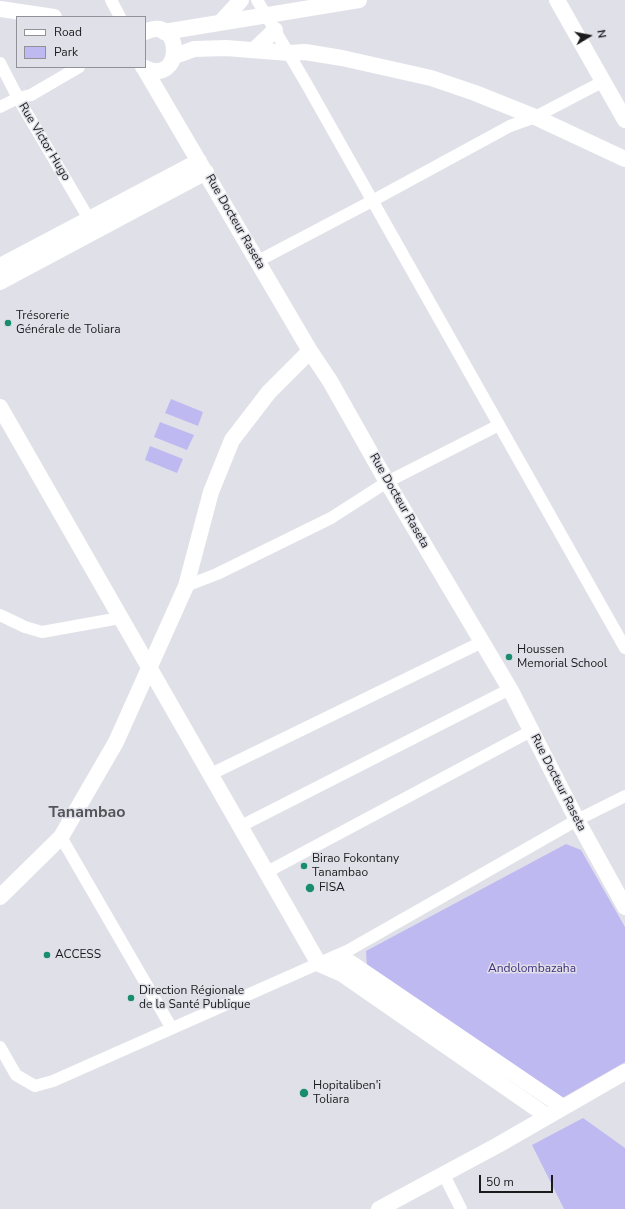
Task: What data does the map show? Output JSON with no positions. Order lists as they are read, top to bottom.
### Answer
{
  "streets": {
    "street": ["Rue Victor Hugo", "Rue Docteur Raseta"]
  },
  "districts": ["Tanambao"],
  "parks": ["Andolombazaha"],
  "places": [
    "Trésorerie Générale de Toliara",
    "Houssen Memorial School",
    "Birao Fokontany Tanambao",
    "FISA",
    "ACCESS",
    "Direction Régionale de la Santé Publique",
    "Hopitaliben'i Toliara"
  ],
  "legend": ["Road", "Park"],
  "scale_bar": "50 m",
  "north": "right"
}
